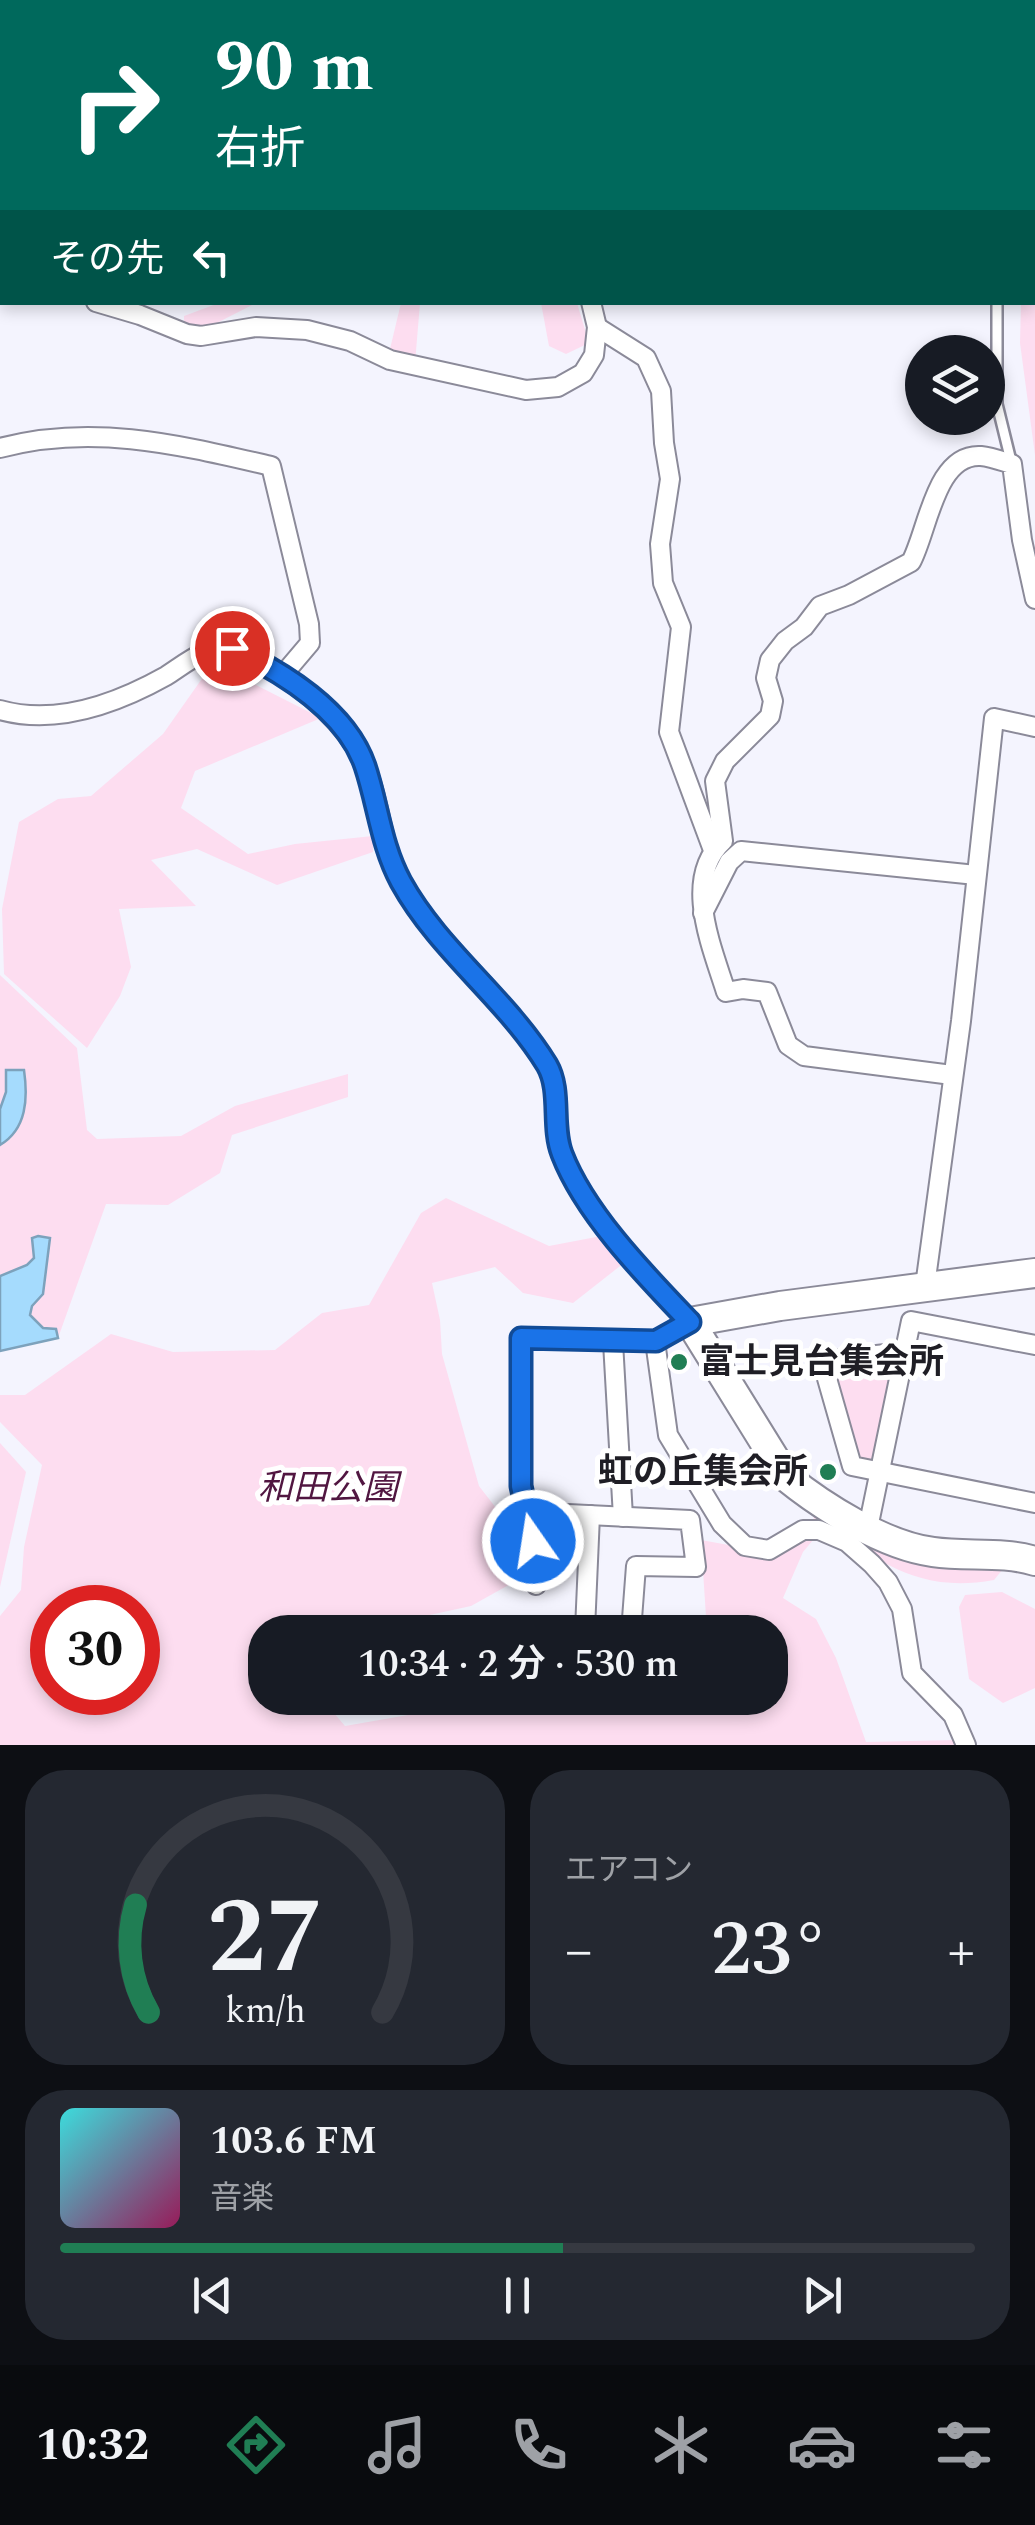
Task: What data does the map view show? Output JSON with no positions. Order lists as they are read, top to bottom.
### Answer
{
  "parks": ["和田公園"],
  "places": ["富士見台集会所", "虹の丘集会所"],
  "page": {
    "turn": ["90 m", "右折"],
    "then": "その先",
    "limit": "30",
    "trip": "10:34 · 2 分 · 530 m",
    "tile": "エアコン",
    "heat": ["−", "23°", "+"],
    "song": ["103.6 FM", "音楽"],
    "tabs": "10:32",
    "gauge": ["27", "km/h"]
  }
}
